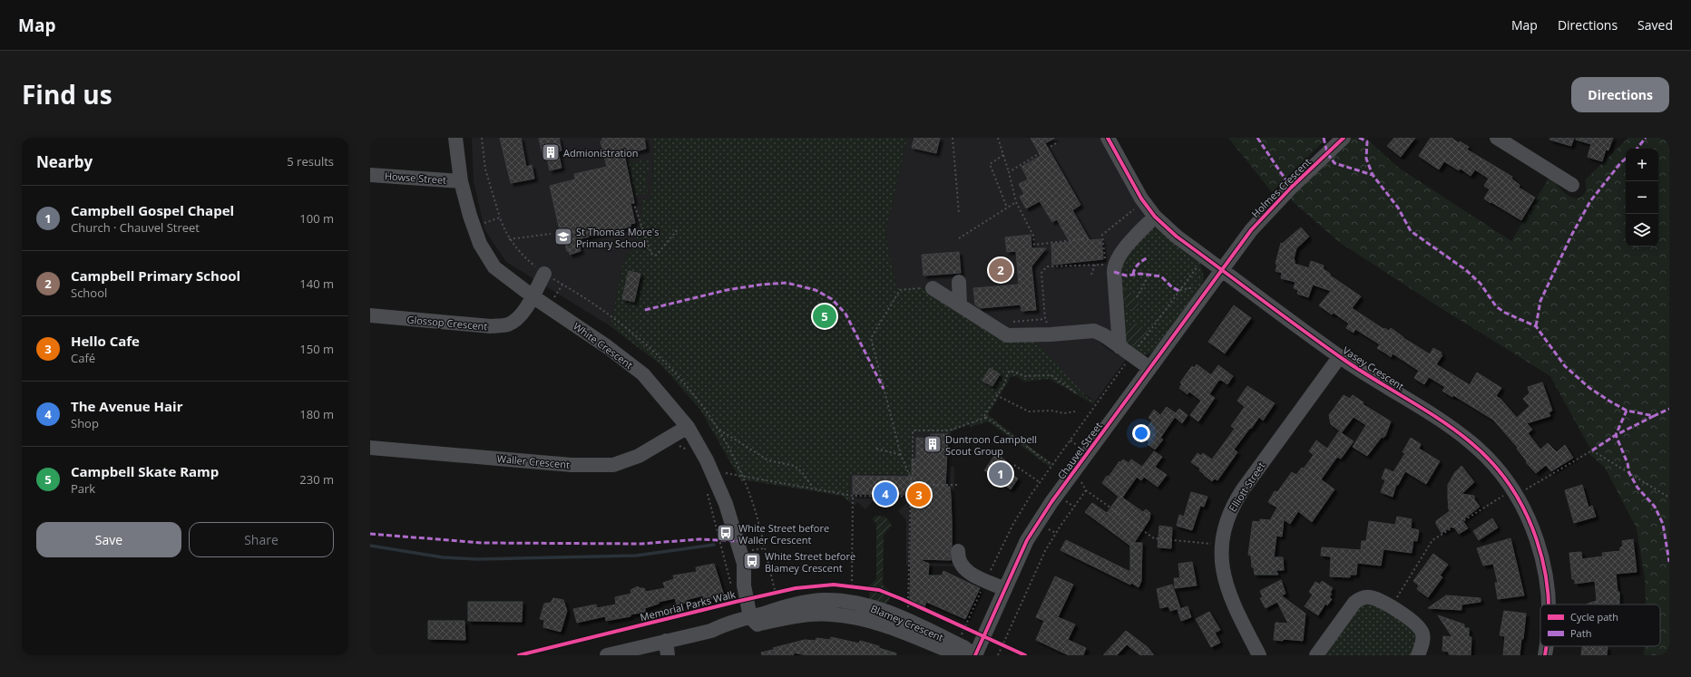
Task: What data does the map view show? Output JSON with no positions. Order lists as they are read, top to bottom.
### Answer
{
  "streets": {
    "street": [
      "Howse Street",
      "Holmes Crescent",
      "Glossop Crescent",
      "White Crescent",
      "Vasey Crescent",
      "Chauvel Street",
      "Waller Crescent",
      "Elliott Street",
      "Blamey Crescent"
    ],
    "cycle path": ["Memorial Parks Walk"]
  },
  "crossings": [
    ["Howse Street", "White Crescent"],
    ["Holmes Crescent", "Vasey Crescent"],
    ["Holmes Crescent", "Chauvel Street"],
    ["Glossop Crescent", "White Crescent"],
    ["White Crescent", "Waller Crescent"],
    ["White Crescent", "Blamey Crescent"],
    ["Vasey Crescent", "Chauvel Street"],
    ["Vasey Crescent", "Elliott Street"],
    ["Chauvel Street", "Blamey Crescent"]
  ],
  "places": {
    "building": ["Admionistration", "Duntroon Campbell Scout Group"],
    "school or university": ["St Thomas More's Primary School"],
    "bus stop": ["White Street before Waller Crescent", "White Street before Blamey Crescent"]
  },
  "legend": ["Cycle path", "Path"],
  "page": {
    "header": "Map",
    "nav": ["Map", "Directions", "Saved"],
    "title": "Find us",
    "buttons": [
      "Directions",
      ["Save", "Share"]
    ],
    "heading": ["Nearby", "5 results"],
    "map_buttons": ["+", "−"],
    "list": [
      {
        "mark": "1",
        "name": "Campbell Gospel Chapel",
        "note": "Church · Chauvel Street",
        "value": "100 m"
      },
      {
        "mark": "2",
        "name": "Campbell Primary School",
        "note": "School",
        "value": "140 m"
      },
      {
        "mark": "3",
        "name": "Hello Cafe",
        "note": "Café",
        "value": "150 m"
      },
      {
        "mark": "4",
        "name": "The Avenue Hair",
        "note": "Shop",
        "value": "180 m"
      },
      {
        "mark": "5",
        "name": "Campbell Skate Ramp",
        "note": "Park",
        "value": "230 m"
      }
    ],
    "pins": [
      "2",
      "5",
      "1",
      "4",
      "3"
    ]
  }
}
